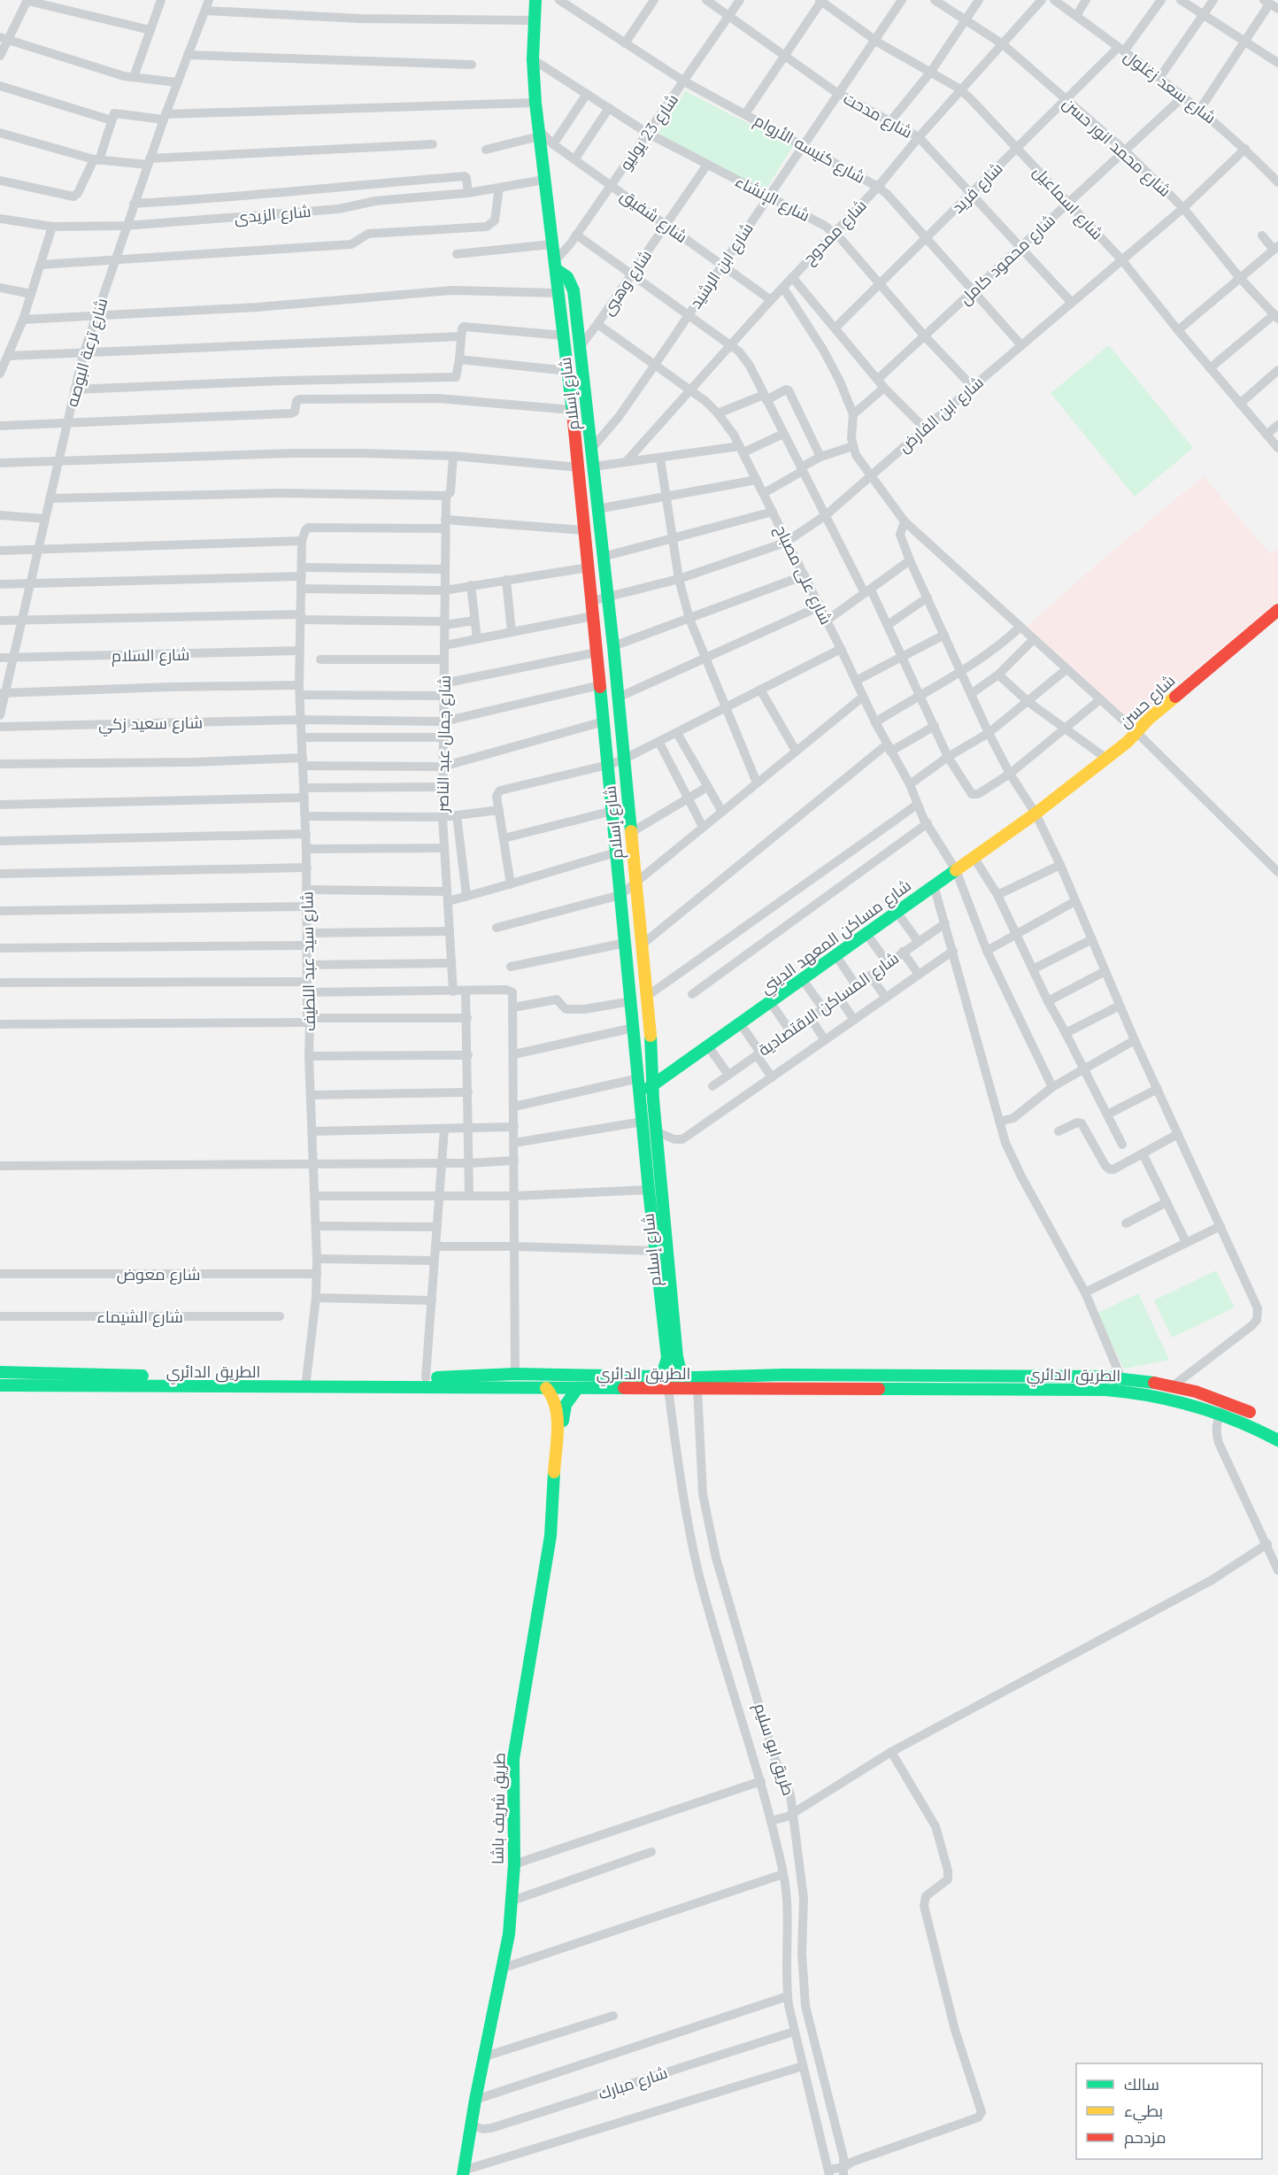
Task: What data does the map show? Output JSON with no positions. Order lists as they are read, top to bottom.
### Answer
{
  "streets": {
    "main road": [
      "شارع إسلام",
      "شارع حسن",
      "شارع مساكن المعهد الديني",
      "الطريق الدائري",
      "طريق شريف باشا"
    ],
    "street": [
      "شارع سعد زغلول",
      "شارع مدحت",
      "شارع 23 يوليو",
      "شارع محمد انور حسن",
      "شارع كنيسه الأروام",
      "شارع فريد",
      "شارع الإنشاء",
      "شارع اسماعيل",
      "شارع الزيدى",
      "شارع شفيق",
      "شارع ممدوح",
      "شارع محمود كامل",
      "شارع ابن الرشيد",
      "شارع وهبى",
      "شارع ترعة البوصه",
      "شارع ابن الفارض",
      "شارع على مصباح",
      "شارع السلام",
      "شارع سعيد زكي",
      "شارع جمال عبد الناصر",
      "شارع سيد عبد اللطيف",
      "شارع المساكن الاقتصادية",
      "شارع معوض",
      "شارع الشيماء",
      "طريق ابو سليم",
      "شارع مبارك"
    ]
  },
  "crossings": [
    ["شارع سعد زغلول", "شارع فريد"],
    ["شارع سعد زغلول", "شارع محمود كامل"],
    ["شارع سعد زغلول", "شارع ابن الفارض"],
    ["شارع مدحت", "شارع 23 يوليو"],
    ["شارع مدحت", "شارع فريد"],
    ["شارع مدحت", "شارع ممدوح"],
    ["شارع مدحت", "شارع محمود كامل"],
    ["شارع مدحت", "شارع ابن الرشيد"],
    ["شارع مدحت", "شارع ابن الفارض"],
    ["شارع 23 يوليو", "شارع كنيسه الأروام"],
    ["شارع 23 يوليو", "شارع الإنشاء"],
    ["شارع 23 يوليو", "شارع شفيق"],
    ["شارع 23 يوليو", "شارع إسلام"],
    ["شارع محمد انور حسن", "شارع فريد"],
    ["شارع محمد انور حسن", "شارع ممدوح"],
    ["شارع محمد انور حسن", "شارع محمود كامل"],
    ["شارع محمد انور حسن", "شارع ابن الفارض"],
    ["شارع كنيسه الأروام", "شارع فريد"],
    ["شارع كنيسه الأروام", "شارع ممدوح"],
    ["شارع كنيسه الأروام", "شارع محمود كامل"],
    ["شارع كنيسه الأروام", "شارع ابن الرشيد"],
    ["شارع كنيسه الأروام", "شارع ابن الفارض"],
    ["شارع فريد", "شارع الإنشاء"],
    ["شارع فريد", "شارع اسماعيل"],
    ["شارع الإنشاء", "شارع ممدوح"],
    ["شارع الإنشاء", "شارع محمود كامل"],
    ["شارع الإنشاء", "شارع ابن الرشيد"],
    ["شارع الإنشاء", "شارع وهبى"],
    ["شارع الإنشاء", "شارع إسلام"],
    ["شارع الإنشاء", "شارع ابن الفارض"],
    ["شارع اسماعيل", "شارع ممدوح"],
    ["شارع اسماعيل", "شارع محمود كامل"],
    ["شارع اسماعيل", "شارع ابن الرشيد"],
    ["شارع اسماعيل", "شارع ابن الفارض"],
    ["شارع الزيدى", "شارع ترعة البوصه"],
    ["شارع الزيدى", "شارع إسلام"],
    ["شارع شفيق", "شارع ممدوح"],
    ["شارع شفيق", "شارع ابن الرشيد"],
    ["شارع شفيق", "شارع وهبى"],
    ["شارع شفيق", "شارع إسلام"],
    ["شارع ممدوح", "شارع على مصباح"],
    ["شارع ابن الرشيد", "شارع إسلام"],
    ["شارع ابن الرشيد", "شارع على مصباح"],
    ["شارع وهبى", "شارع إسلام"],
    ["شارع وهبى", "شارع على مصباح"],
    ["شارع ترعة البوصه", "شارع السلام"],
    ["شارع إسلام", "شارع ابن الفارض"],
    ["شارع إسلام", "شارع سعيد زكي"],
    ["شارع إسلام", "شارع مساكن المعهد الديني"],
    ["شارع إسلام", "الطريق الدائري"],
    ["شارع ابن الفارض", "شارع على مصباح"],
    ["شارع على مصباح", "شارع مساكن المعهد الديني"],
    ["شارع السلام", "شارع سيد عبد اللطيف"],
    ["شارع حسن", "شارع مساكن المعهد الديني"],
    ["شارع سعيد زكي", "شارع جمال عبد الناصر"],
    ["شارع سعيد زكي", "شارع سيد عبد اللطيف"],
    ["شارع سيد عبد اللطيف", "شارع معوض"],
    ["شارع سيد عبد اللطيف", "الطريق الدائري"],
    ["الطريق الدائري", "طريق ابو سليم"],
    ["الطريق الدائري", "طريق شريف باشا"],
    ["طريق ابو سليم", "شارع مبارك"],
    ["طريق شريف باشا", "شارع مبارك"]
  ],
  "legend": ["سالك", "بطيء", "مزدحم"]
}
